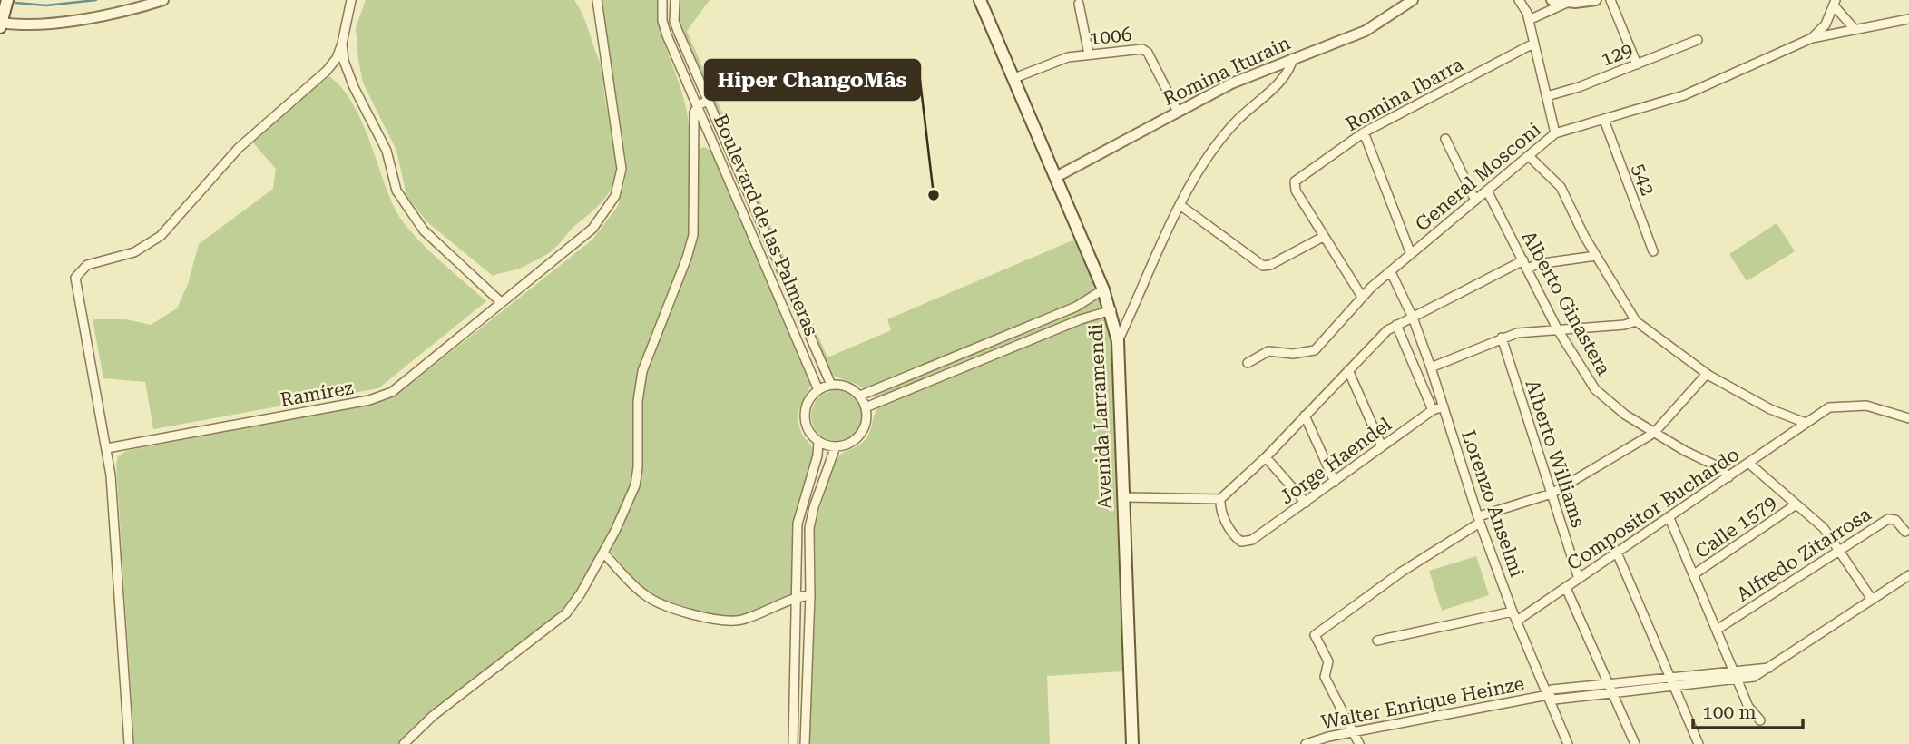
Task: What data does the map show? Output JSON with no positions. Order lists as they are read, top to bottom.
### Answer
{
  "streets": {
    "main road": ["Avenida Larramendi"],
    "street": [
      "1006",
      "129",
      "Romina Iturain",
      "Romina Ibarra",
      "General Mosconi",
      "542",
      "Boulevard de las Palmeras",
      "Alberto Ginastera",
      "Ramírez",
      "Alberto Williams",
      "Jorge Haendel",
      "Lorenzo Anselmi",
      "Compositor Buchardo",
      "Calle 1579",
      "Alfredo Zitarrosa",
      "Walter Enrique Heinze"
    ]
  },
  "crossings": [
    ["1006", "Romina Iturain"],
    ["1006", "Avenida Larramendi"],
    ["Romina Iturain", "Avenida Larramendi"],
    ["General Mosconi", "542"],
    ["General Mosconi", "Alberto Ginastera"],
    ["General Mosconi", "Lorenzo Anselmi"],
    ["Alberto Ginastera", "Compositor Buchardo"],
    ["Alberto Williams", "Compositor Buchardo"],
    ["Jorge Haendel", "Lorenzo Anselmi"],
    ["Lorenzo Anselmi", "Compositor Buchardo"],
    ["Lorenzo Anselmi", "Walter Enrique Heinze"]
  ],
  "places": ["Hiper ChangoMâs"],
  "scale_bar": "100 m"
}
